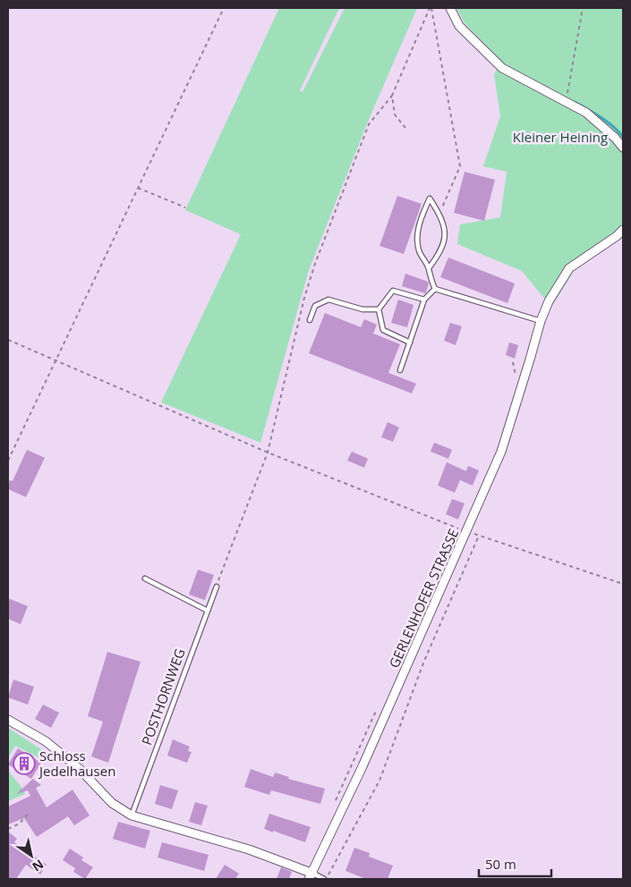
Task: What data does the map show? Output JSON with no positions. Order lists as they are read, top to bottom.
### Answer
{
  "streets": {
    "street": ["GERLENHOFER STRASSE"],
    "lane": ["POSTHORNWEG"]
  },
  "parks": ["Kleiner Heining"],
  "places": {
    "building": ["Schloss Jedelhausen"]
  },
  "scale_bar": "50 m",
  "north": "bottom right"
}
